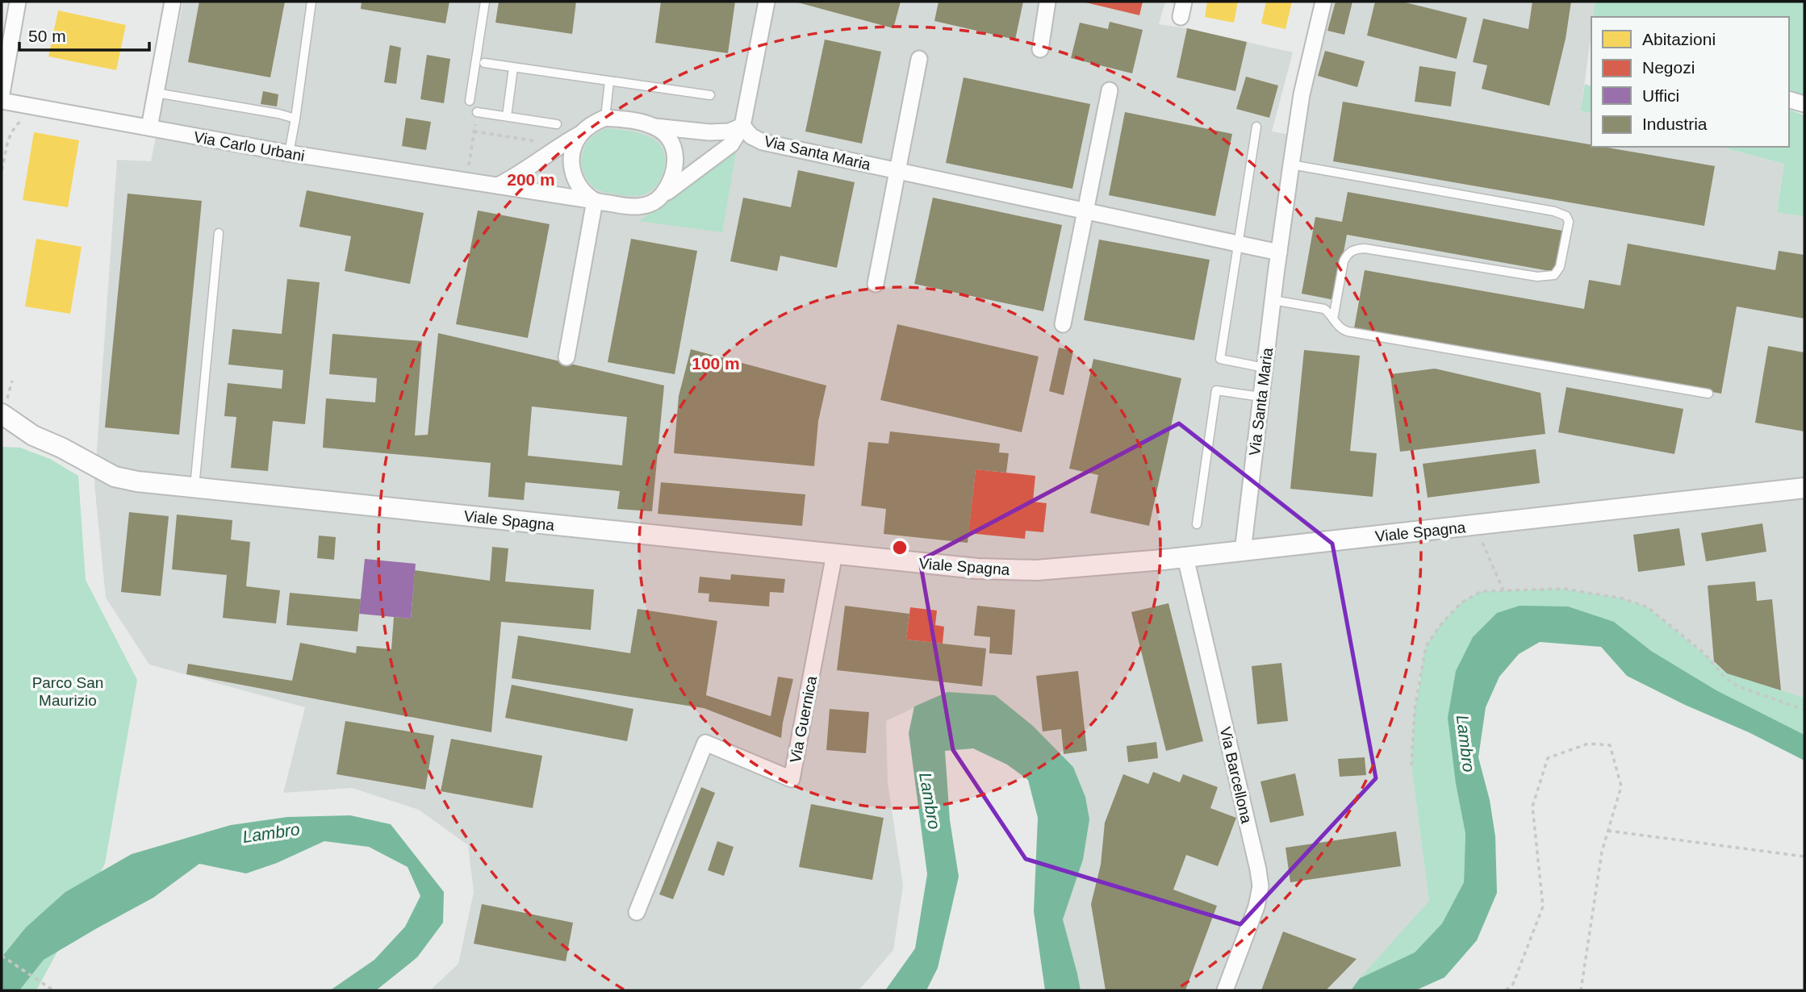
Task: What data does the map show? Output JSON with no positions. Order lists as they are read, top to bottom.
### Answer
{
  "streets": {
    "street": [
      "Via Carlo Urbani",
      "Via Santa Maria",
      "Viale Spagna",
      "Via Guernica",
      "Via Barcellona"
    ]
  },
  "crossings": [
    ["Via Santa Maria", "Viale Spagna"],
    ["Viale Spagna", "Via Guernica"],
    ["Viale Spagna", "Via Barcellona"]
  ],
  "water": ["Lambro"],
  "parks": ["Parco San Maurizio"],
  "legend": [
    "Abitazioni",
    "Negozi",
    "Uffici",
    "Industria"
  ],
  "scale_bar": "50 m",
  "rings": ["200 m", "100 m"]
}
